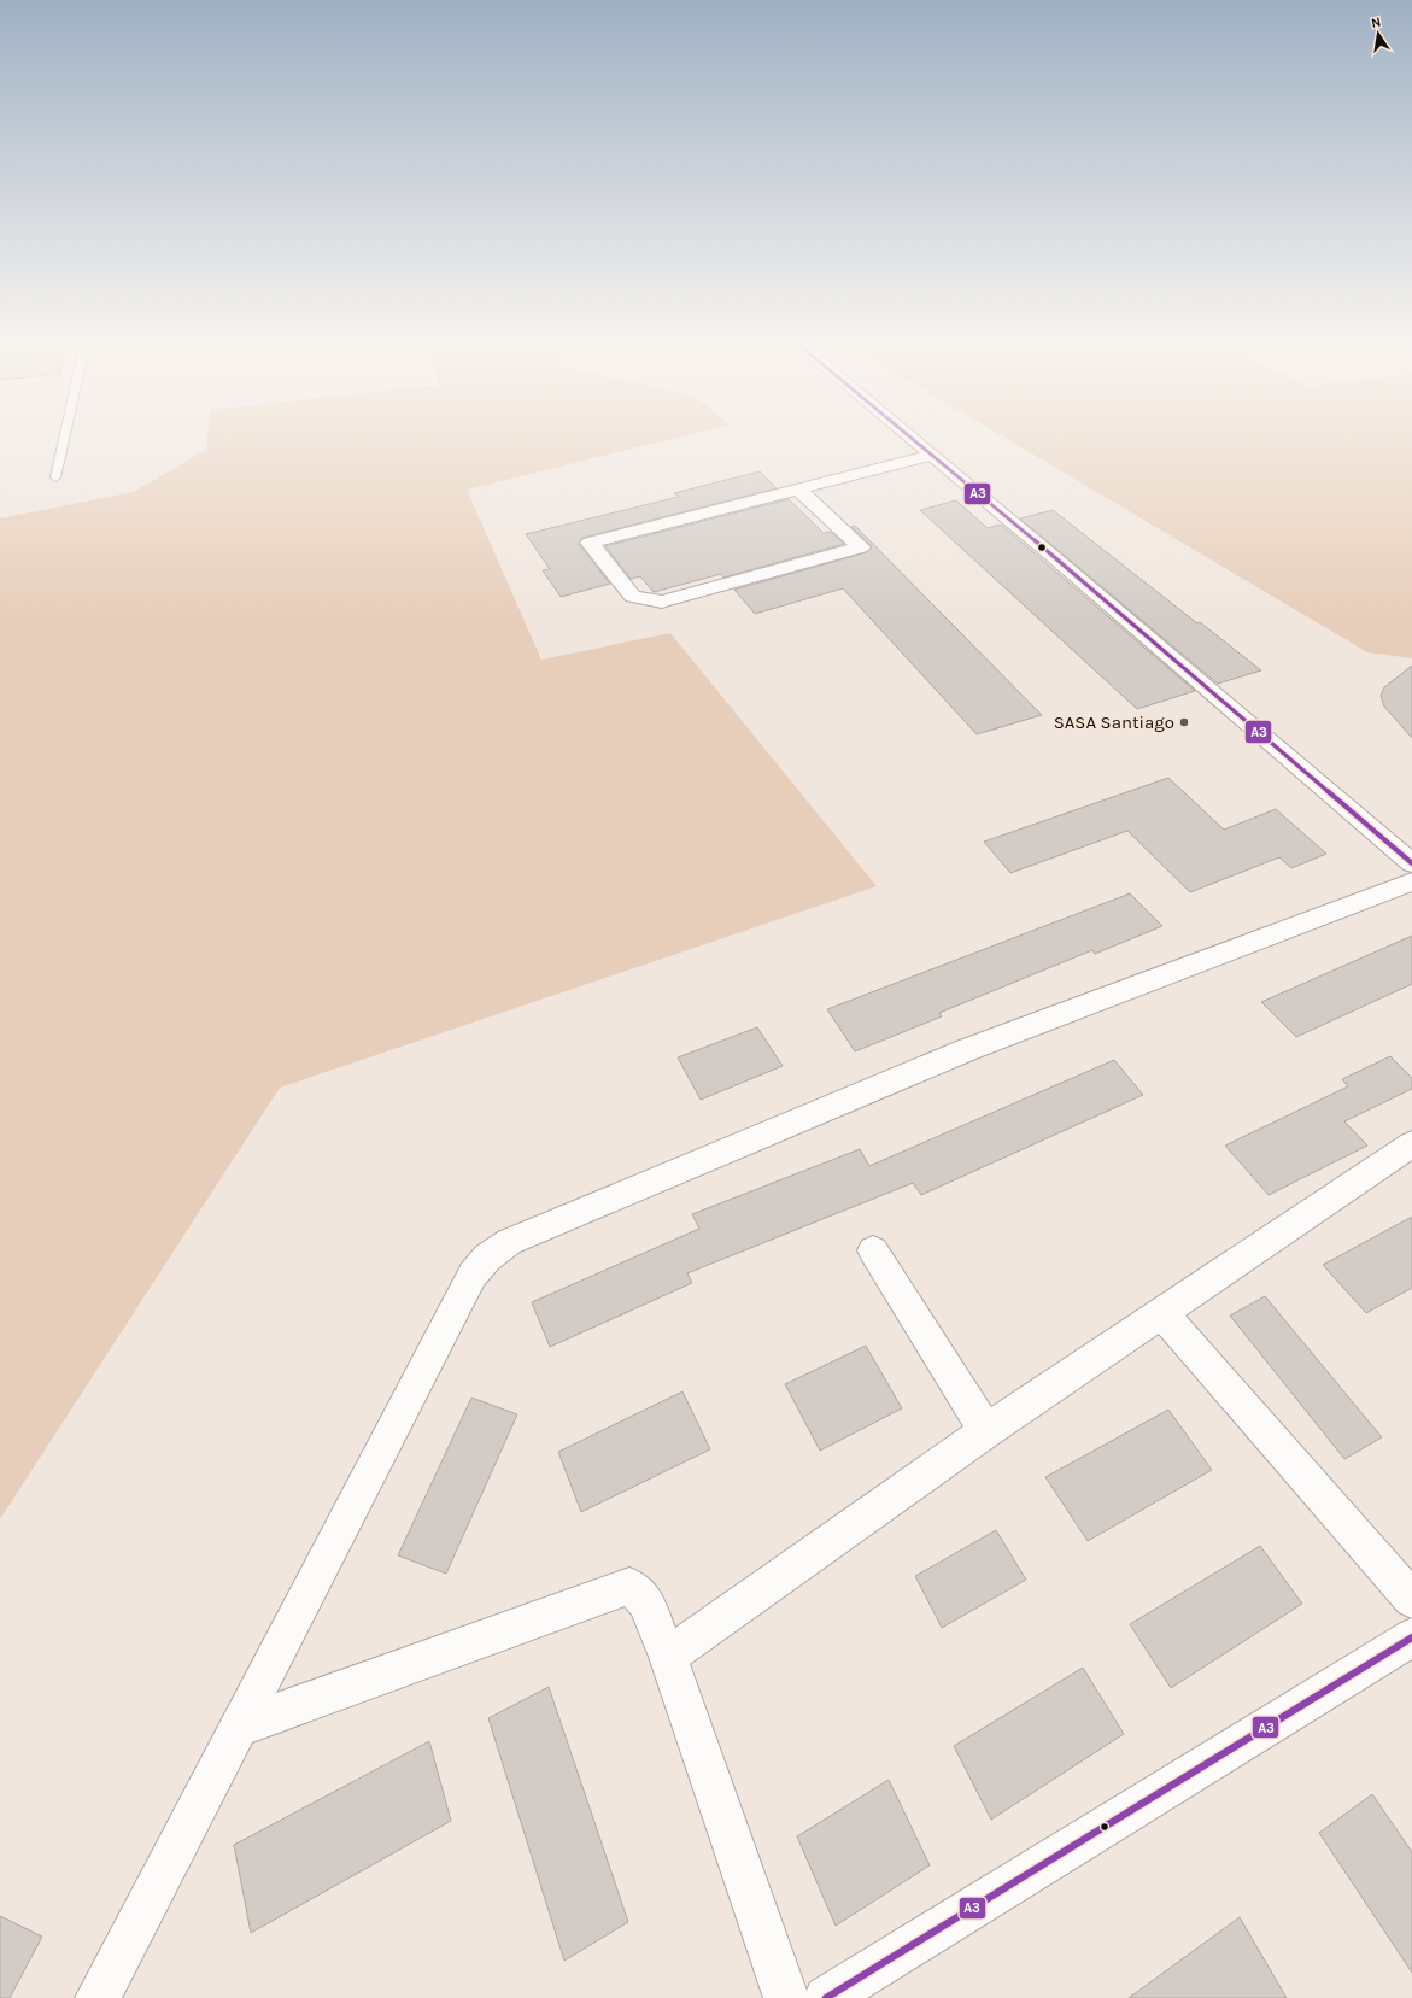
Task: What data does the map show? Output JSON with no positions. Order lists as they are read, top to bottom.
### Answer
{
  "places": ["SASA Santiago"],
  "lines": ["transit line A3"],
  "north": "top"
}
